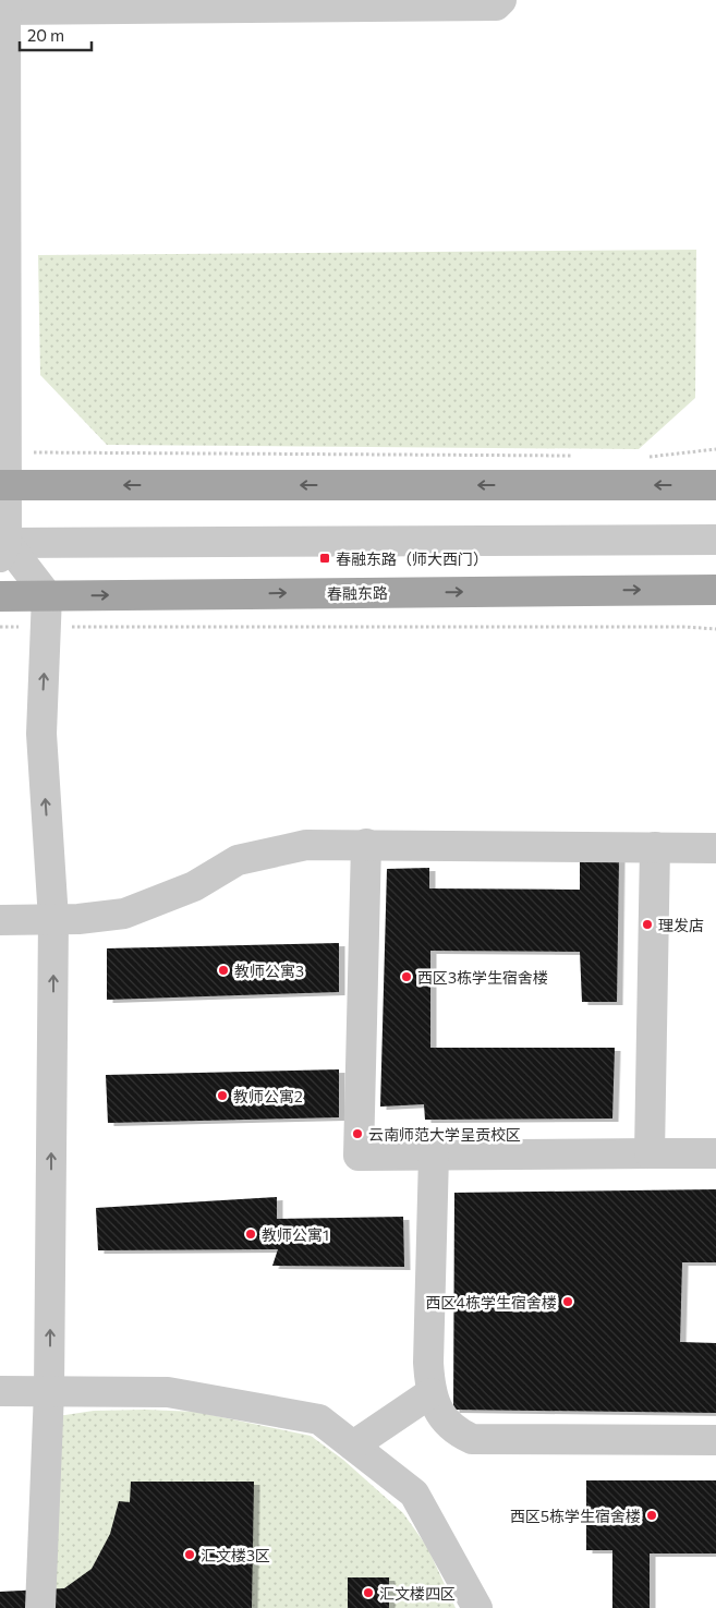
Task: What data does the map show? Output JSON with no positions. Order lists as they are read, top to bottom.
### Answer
{
  "streets": {
    "main road": ["春融东路"]
  },
  "places": {
    "transit": ["春融东路（师大西门）"],
    "other": [
      "理发店",
      "教师公寓3",
      "西区3栋学生宿舍楼",
      "教师公寓2",
      "云南师范大学呈贡校区",
      "教师公寓1",
      "西区4栋学生宿舍楼",
      "西区5栋学生宿舍楼",
      "汇文楼3区",
      "汇文楼四区"
    ]
  },
  "scale_bar": "20 m"
}
